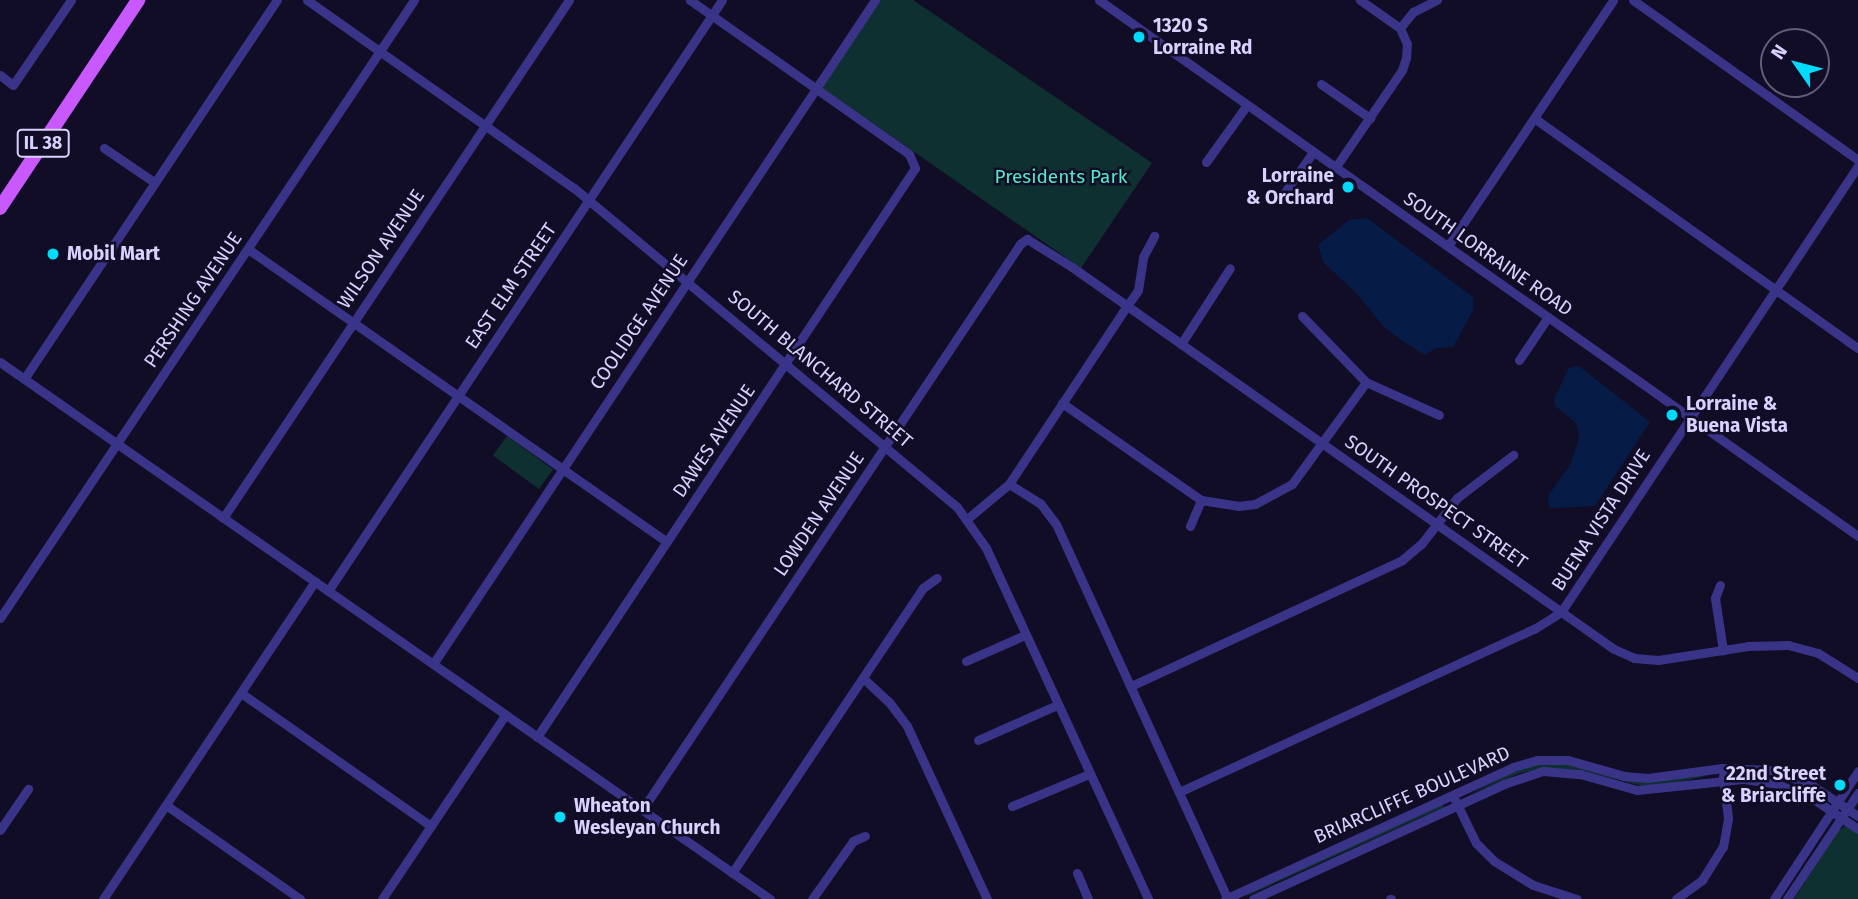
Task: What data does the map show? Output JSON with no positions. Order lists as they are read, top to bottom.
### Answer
{
  "streets": {
    "main road": ["IL 38"],
    "street": [
      "WILSON AVENUE",
      "SOUTH LORRAINE ROAD",
      "EAST ELM STREET",
      "PERSHING AVENUE",
      "COOLIDGE AVENUE",
      "SOUTH BLANCHARD STREET",
      "DAWES AVENUE",
      "SOUTH PROSPECT STREET",
      "LOWDEN AVENUE",
      "BUENA VISTA DRIVE",
      "BRIARCLIFFE BOULEVARD"
    ]
  },
  "crossings": [
    ["WILSON AVENUE", "SOUTH BLANCHARD STREET"],
    ["SOUTH LORRAINE ROAD", "BUENA VISTA DRIVE"],
    ["EAST ELM STREET", "SOUTH BLANCHARD STREET"],
    ["PERSHING AVENUE", "SOUTH BLANCHARD STREET"],
    ["COOLIDGE AVENUE", "SOUTH BLANCHARD STREET"],
    ["COOLIDGE AVENUE", "DAWES AVENUE"],
    ["SOUTH BLANCHARD STREET", "DAWES AVENUE"],
    ["SOUTH BLANCHARD STREET", "LOWDEN AVENUE"],
    ["SOUTH PROSPECT STREET", "LOWDEN AVENUE"],
    ["SOUTH PROSPECT STREET", "BUENA VISTA DRIVE"]
  ],
  "parks": ["Presidents Park"],
  "places": [
    "1320 S Lorraine Rd",
    "Lorraine & Orchard",
    "Mobil Mart",
    "Lorraine & Buena Vista",
    "22nd Street & Briarcliffe",
    "Wheaton Wesleyan Church"
  ],
  "north": "top left"
}
